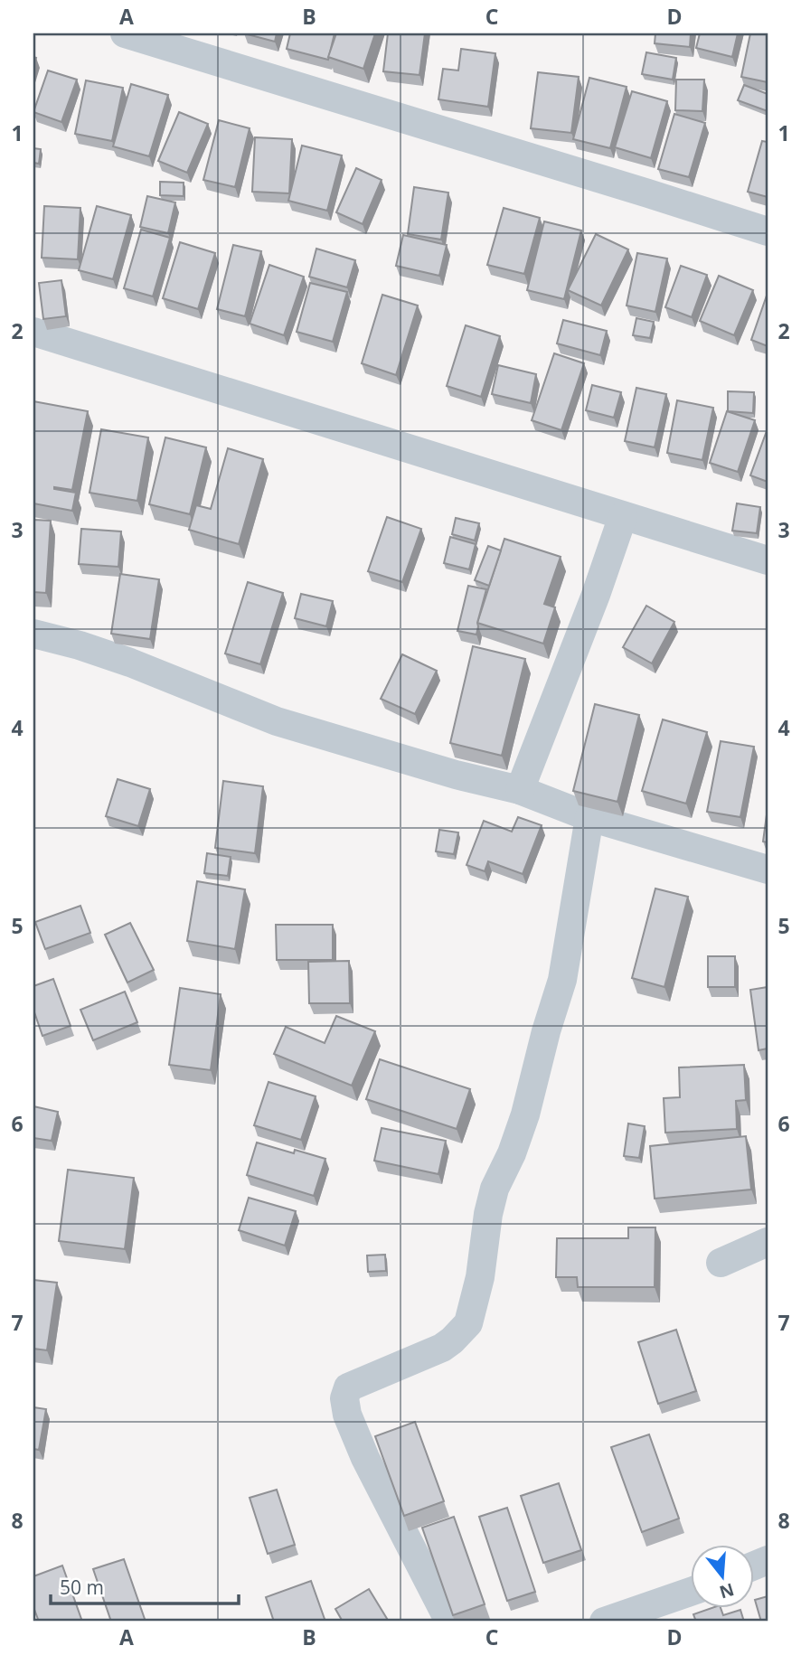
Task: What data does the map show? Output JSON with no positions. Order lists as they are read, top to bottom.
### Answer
{
  "scale_bar": "50 m",
  "north": "bottom",
  "grid": {
    "columns": [
      "A",
      "B",
      "C",
      "D"
    ],
    "rows": [
      "1",
      "2",
      "3",
      "4",
      "5",
      "6",
      "7",
      "8"
    ]
  }
}
